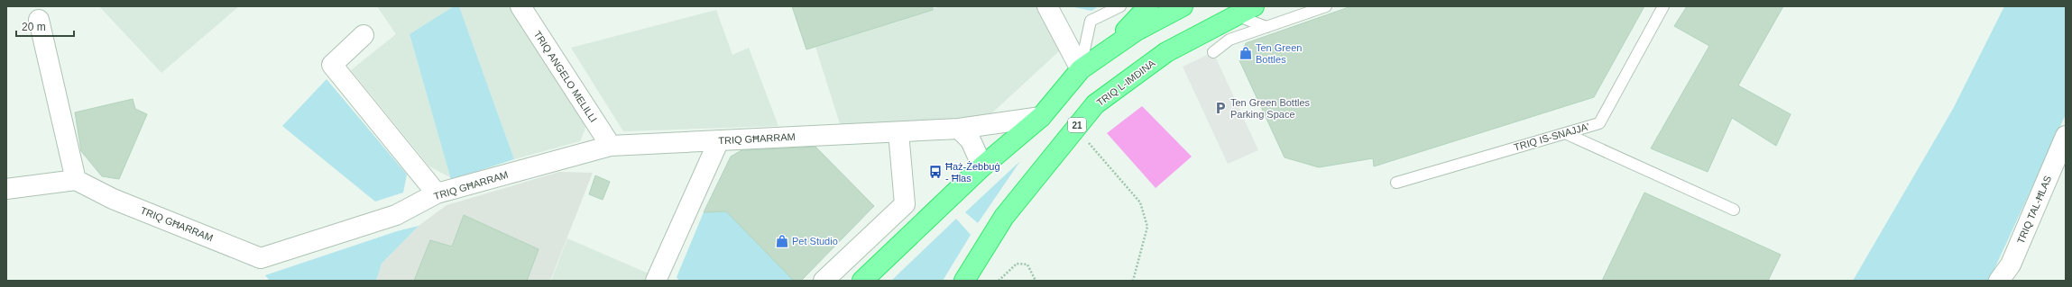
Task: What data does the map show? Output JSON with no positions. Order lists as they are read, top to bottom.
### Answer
{
  "streets": {
    "highway": ["TRIQ L-IMDINA", "21"],
    "street": ["TRIQ ANGELO MELILLI", "TRIQ GĦARRAM", "TRIQ TAL-ĦLAS"],
    "lane": ["TRIQ IS-SNAJJA'"]
  },
  "crossings": [
    ["TRIQ ANGELO MELILLI", "TRIQ GĦARRAM"]
  ],
  "places": {
    "shop": ["Ten Green Bottles", "Pet Studio"],
    "parking": ["Ten Green Bottles Parking Space"],
    "bus stop": ["Ħaż-Żebbuġ - Ħlas"]
  },
  "scale_bar": "20 m"
}
